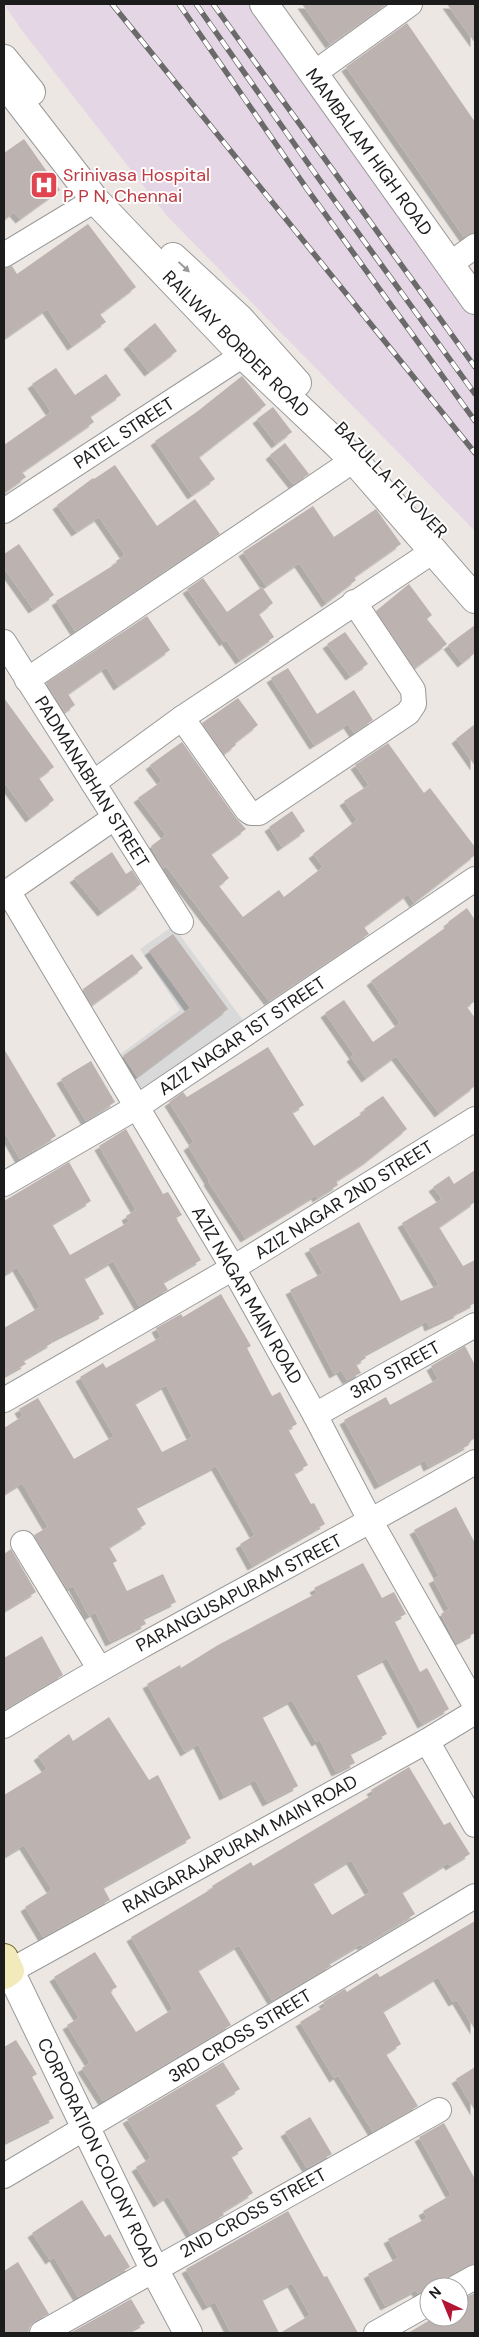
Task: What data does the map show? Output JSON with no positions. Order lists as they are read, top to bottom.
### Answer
{
  "streets": {
    "street": [
      "MAMBALAM HIGH ROAD",
      "RAILWAY BORDER ROAD",
      "PATEL STREET",
      "BAZULLA FLYOVER",
      "PADMANABHAN STREET",
      "AZIZ NAGAR 1ST STREET",
      "AZIZ NAGAR 2ND STREET",
      "AZIZ NAGAR MAIN ROAD",
      "3RD STREET",
      "PARANGUSAPURAM STREET",
      "RANGARAJAPURAM MAIN ROAD",
      "3RD CROSS STREET",
      "CORPORATION COLONY ROAD",
      "2ND CROSS STREET"
    ]
  },
  "crossings": [
    ["RAILWAY BORDER ROAD", "PATEL STREET"],
    ["PADMANABHAN STREET", "AZIZ NAGAR MAIN ROAD"],
    ["AZIZ NAGAR 1ST STREET", "AZIZ NAGAR MAIN ROAD"],
    ["AZIZ NAGAR 2ND STREET", "AZIZ NAGAR MAIN ROAD"],
    ["AZIZ NAGAR MAIN ROAD", "3RD STREET"],
    ["AZIZ NAGAR MAIN ROAD", "PARANGUSAPURAM STREET"],
    ["RANGARAJAPURAM MAIN ROAD", "CORPORATION COLONY ROAD"],
    ["3RD CROSS STREET", "CORPORATION COLONY ROAD"],
    ["CORPORATION COLONY ROAD", "2ND CROSS STREET"]
  ],
  "one_way": ["BAZULLA FLYOVER"],
  "places": {
    "hospital": ["Srinivasa Hospital P P N, Chennai"]
  },
  "north": "top left"
}
